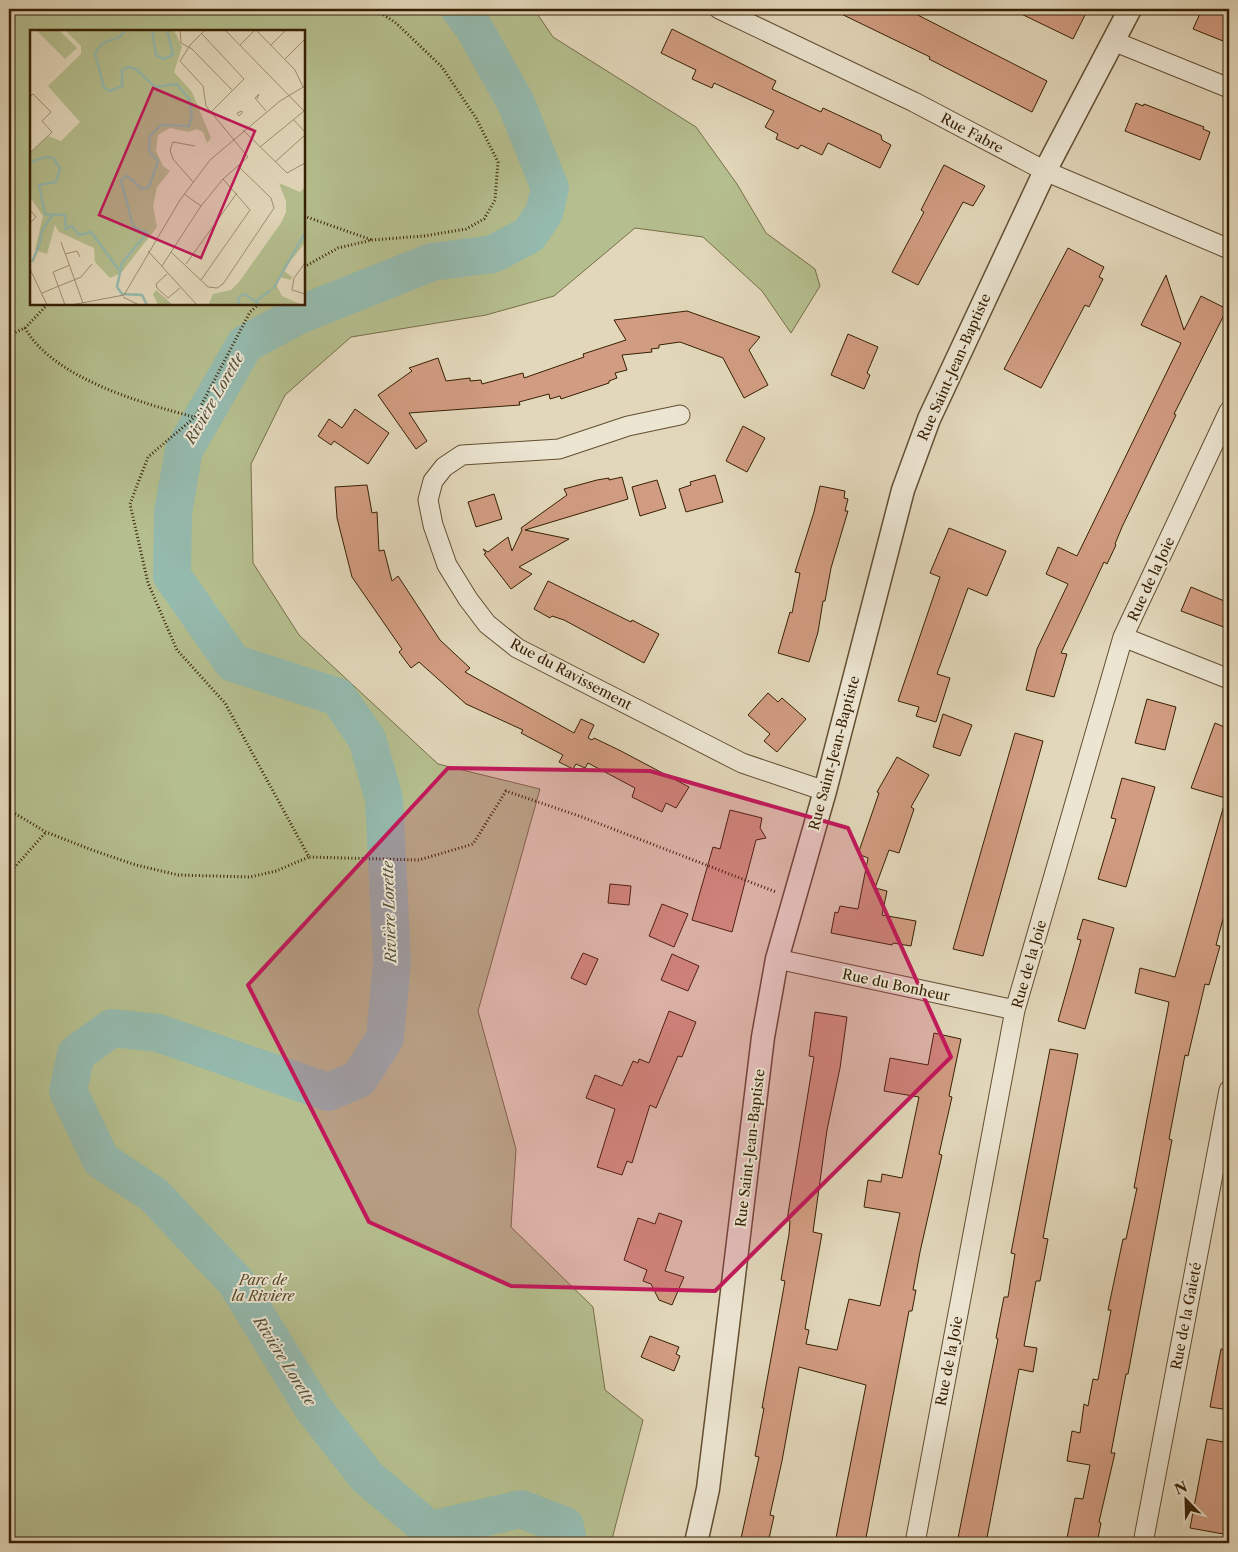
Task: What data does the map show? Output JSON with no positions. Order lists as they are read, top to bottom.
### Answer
{
  "streets": {
    "street": [
      "Rue Fabre",
      "Rue Saint-Jean-Baptiste",
      "Rue de la Joie",
      "Rue du Ravissement",
      "Rue du Bonheur",
      "Rue de la Gaieté"
    ]
  },
  "crossings": [
    ["Rue Fabre", "Rue Saint-Jean-Baptiste"],
    ["Rue Saint-Jean-Baptiste", "Rue du Ravissement"],
    ["Rue Saint-Jean-Baptiste", "Rue du Bonheur"],
    ["Rue de la Joie", "Rue du Bonheur"]
  ],
  "water": ["Rivière Lorette"],
  "parks": ["Parc de la Rivière"],
  "north": "top left"
}
